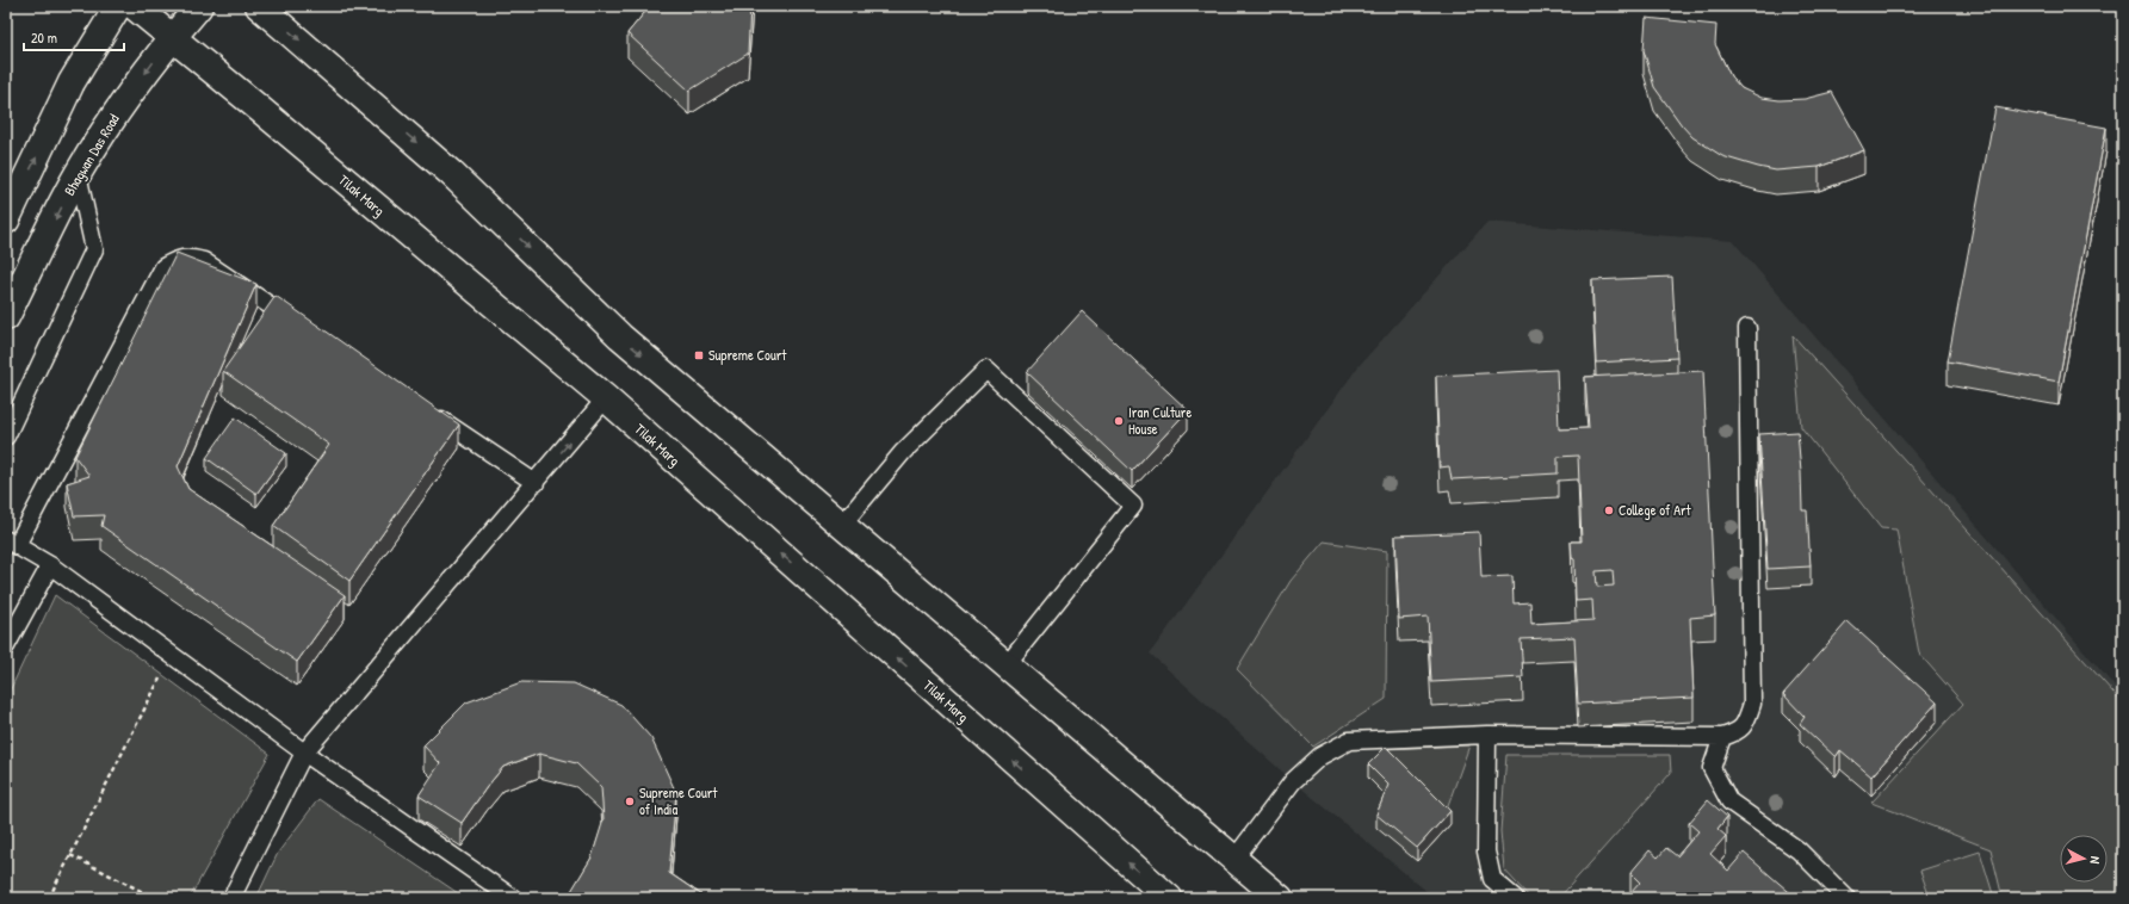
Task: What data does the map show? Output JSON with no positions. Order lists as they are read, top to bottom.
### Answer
{
  "streets": {
    "main road": ["Bhagwan Das Road", "Tilak Marg"]
  },
  "crossings": [
    ["Bhagwan Das Road", "Tilak Marg"]
  ],
  "places": {
    "transit": ["Supreme Court"],
    "other": ["Iran Culture House", "College of Art", "Supreme Court of India"]
  },
  "scale_bar": "20 m",
  "north": "right"
}
